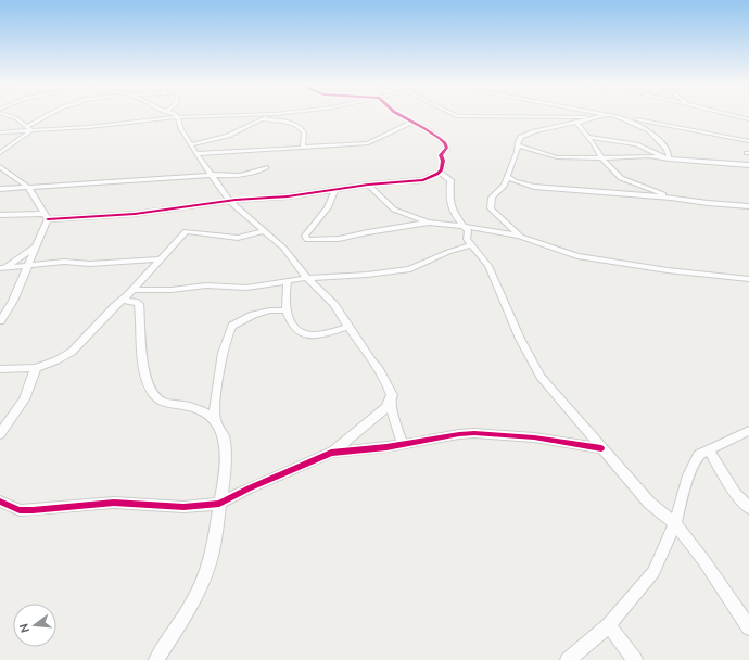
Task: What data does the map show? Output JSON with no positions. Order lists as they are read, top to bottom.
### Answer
{
  "north": "left"
}
